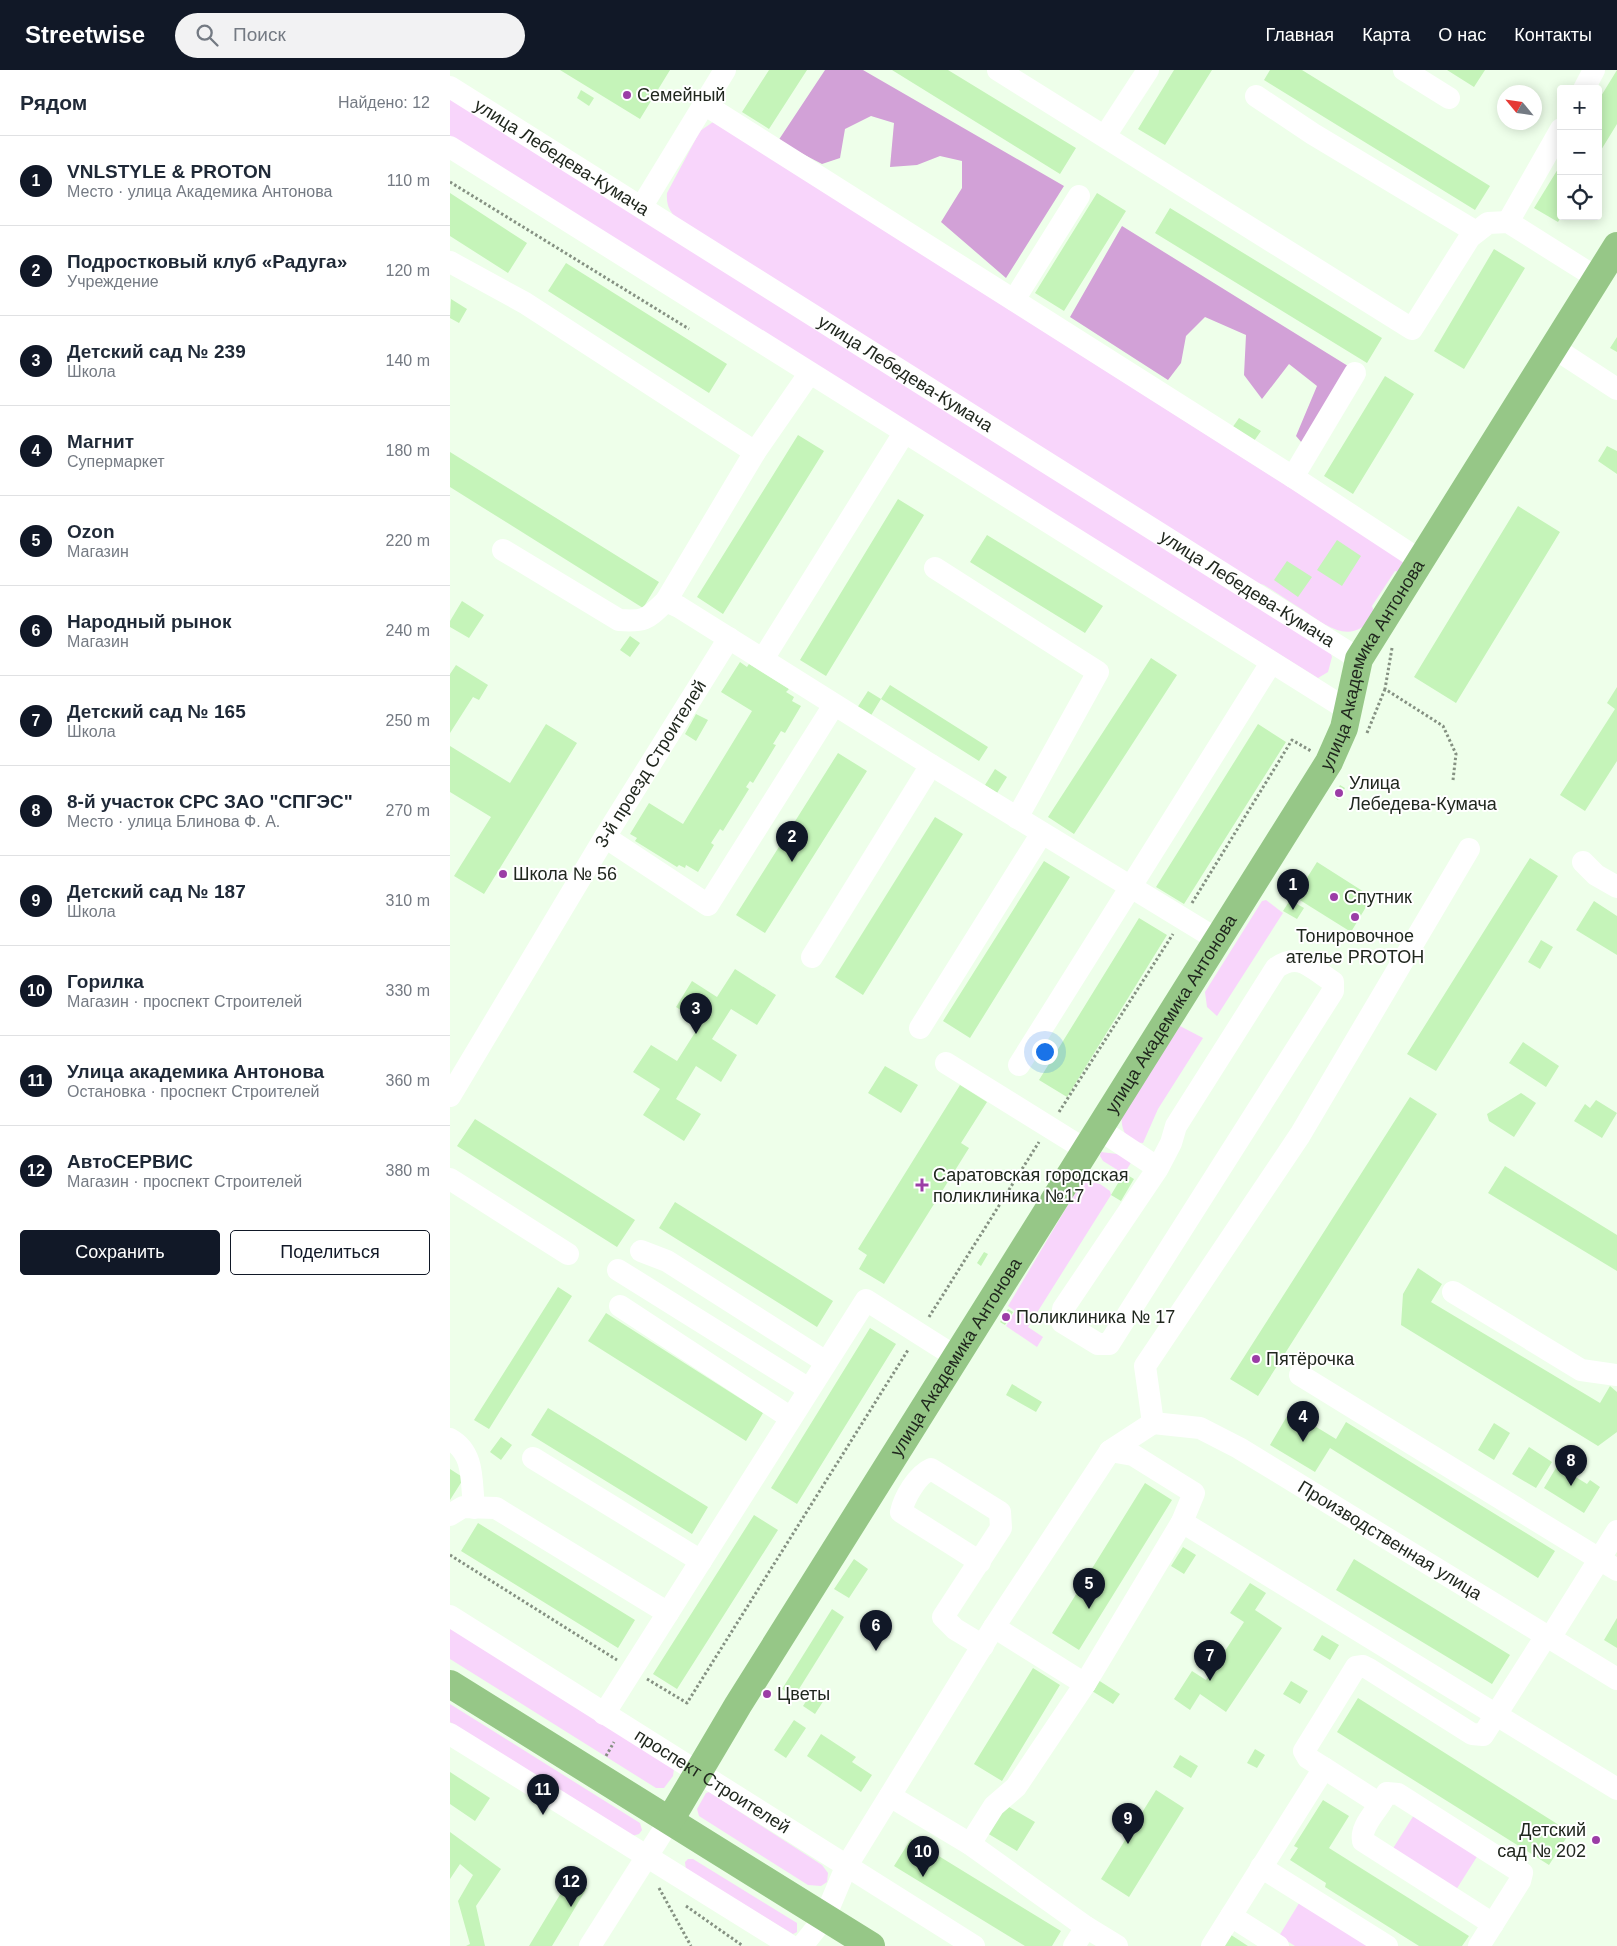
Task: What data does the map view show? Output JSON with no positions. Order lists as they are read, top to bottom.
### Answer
{
  "streets": {
    "main road": ["улица Академика Антонова"],
    "street": [
      "улица Лебедева-Кумача",
      "3-й проезд Строителей",
      "Производственная улица",
      "проспект Строителей"
    ]
  },
  "crossings": [
    ["улица Лебедева-Кумача", "улица Академика Антонова"],
    ["улица Академика Антонова", "проспект Строителей"]
  ],
  "places": {
    "other": [
      "Семейный",
      "Улица Лебедева-Кумача",
      "Школа № 56",
      "Спутник",
      "Тонировочное ателье PROTOH",
      "Поликлиника № 17",
      "Пятёрочка",
      "Цветы",
      "Детский сад № 202"
    ],
    "health": ["Саратовская городская поликлиника №17"]
  },
  "north": "top left",
  "page": {
    "header": "Streetwise",
    "search": "Поиск",
    "nav": [
      "Главная",
      "Карта",
      "О нас",
      "Контакты"
    ],
    "heading": ["Рядом", "Найдено: 12"],
    "map_buttons": ["+", "−"],
    "list": [
      {
        "mark": "1",
        "name": "VNLSTYLE & PROTON",
        "note": "Место · улица Академика Антонова",
        "value": "110 m"
      },
      {
        "mark": "2",
        "name": "Подростковый клуб «Радуга»",
        "note": "Учреждение",
        "value": "120 m"
      },
      {
        "mark": "3",
        "name": "Детский сад № 239",
        "note": "Школа",
        "value": "140 m"
      },
      {
        "mark": "4",
        "name": "Магнит",
        "note": "Супермаркет",
        "value": "180 m"
      },
      {
        "mark": "5",
        "name": "Ozon",
        "note": "Магазин",
        "value": "220 m"
      },
      {
        "mark": "6",
        "name": "Народный рынок",
        "note": "Магазин",
        "value": "240 m"
      },
      {
        "mark": "7",
        "name": "Детский сад № 165",
        "note": "Школа",
        "value": "250 m"
      },
      {
        "mark": "8",
        "name": "8-й участок СРС ЗАО \"СПГЭС\"",
        "note": "Место · улица Блинова Ф. А.",
        "value": "270 m"
      },
      {
        "mark": "9",
        "name": "Детский сад № 187",
        "note": "Школа",
        "value": "310 m"
      },
      {
        "mark": "10",
        "name": "Горилка",
        "note": "Магазин · проспект Строителей",
        "value": "330 m"
      },
      {
        "mark": "11",
        "name": "Улица академика Антонова",
        "note": "Остановка · проспект Строителей",
        "value": "360 m"
      },
      {
        "mark": "12",
        "name": "АвтоСЕРВИС",
        "note": "Магазин · проспект Строителей",
        "value": "380 m"
      }
    ],
    "pins": [
      "2",
      "1",
      "3",
      "4",
      "8",
      "5",
      "6",
      "7",
      "11",
      "9",
      "10",
      "12"
    ],
    "buttons": ["Сохранить", "Поделиться"]
  }
}
